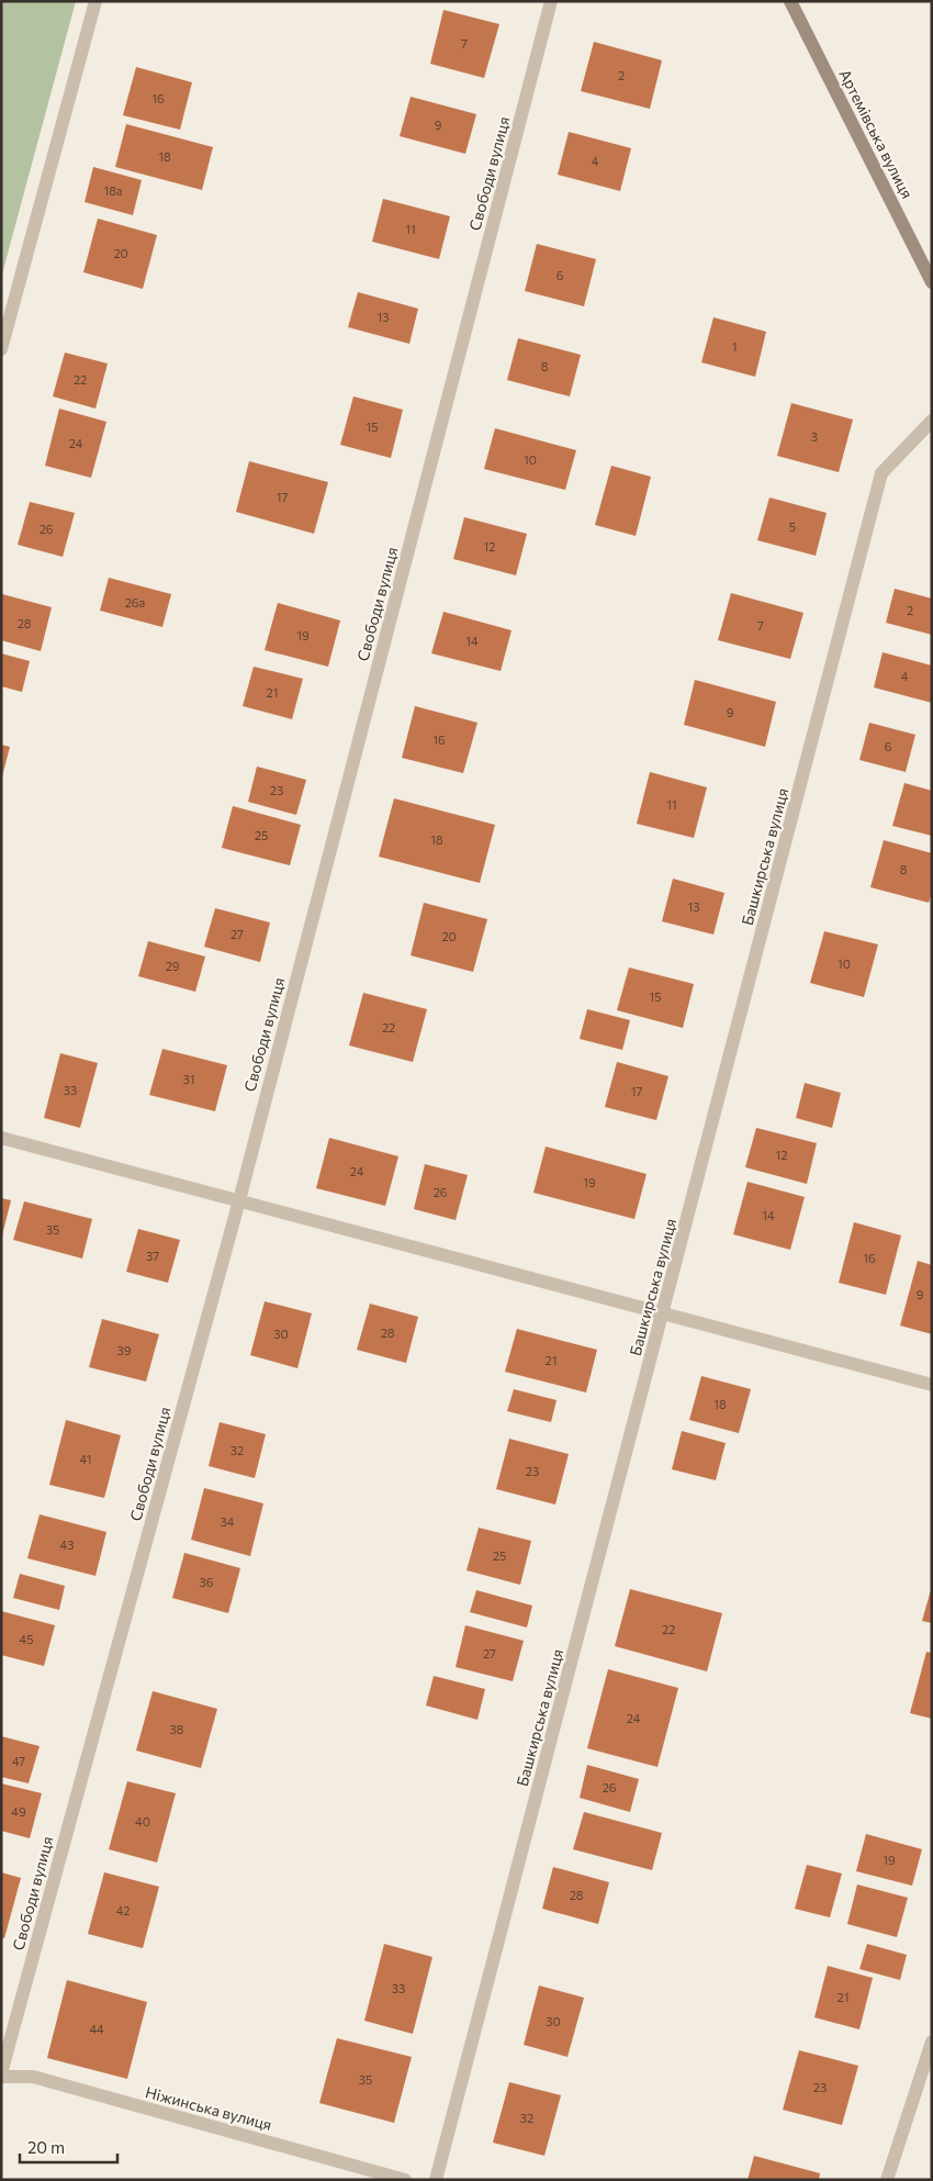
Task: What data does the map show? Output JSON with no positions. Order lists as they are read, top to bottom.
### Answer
{
  "streets": {
    "main road": ["Артемівська вулиця"],
    "street": ["Свободи вулиця", "Башкирська вулиця", "Ніжинська вулиця"]
  },
  "crossings": [
    ["Свободи вулиця", "Ніжинська вулиця"]
  ],
  "house_numbers": [
    "7",
    "2",
    "16",
    "9",
    "18",
    "4",
    "18а",
    "11",
    "20",
    "6",
    "13",
    "1",
    "8",
    "22",
    "15",
    "3",
    "24",
    "10",
    "17",
    "5",
    "26",
    "12",
    "26а",
    "2",
    "28",
    "7",
    "19",
    "14",
    "4",
    "21",
    "9",
    "16",
    "6",
    "23",
    "11",
    "25",
    "18",
    "8",
    "13",
    "27",
    "20",
    "10",
    "29",
    "15",
    "22",
    "31",
    "33",
    "17",
    "12",
    "24",
    "19",
    "26",
    "14",
    "35",
    "37",
    "16",
    "9",
    "28",
    "30",
    "39",
    "21",
    "18",
    "32",
    "41",
    "23",
    "34",
    "43",
    "25",
    "36",
    "22",
    "45",
    "27",
    "24",
    "38",
    "47",
    "26",
    "49",
    "40",
    "19",
    "28",
    "42",
    "33",
    "21",
    "30",
    "44",
    "35",
    "23",
    "32"
  ],
  "scale_bar": "20 m"
}
